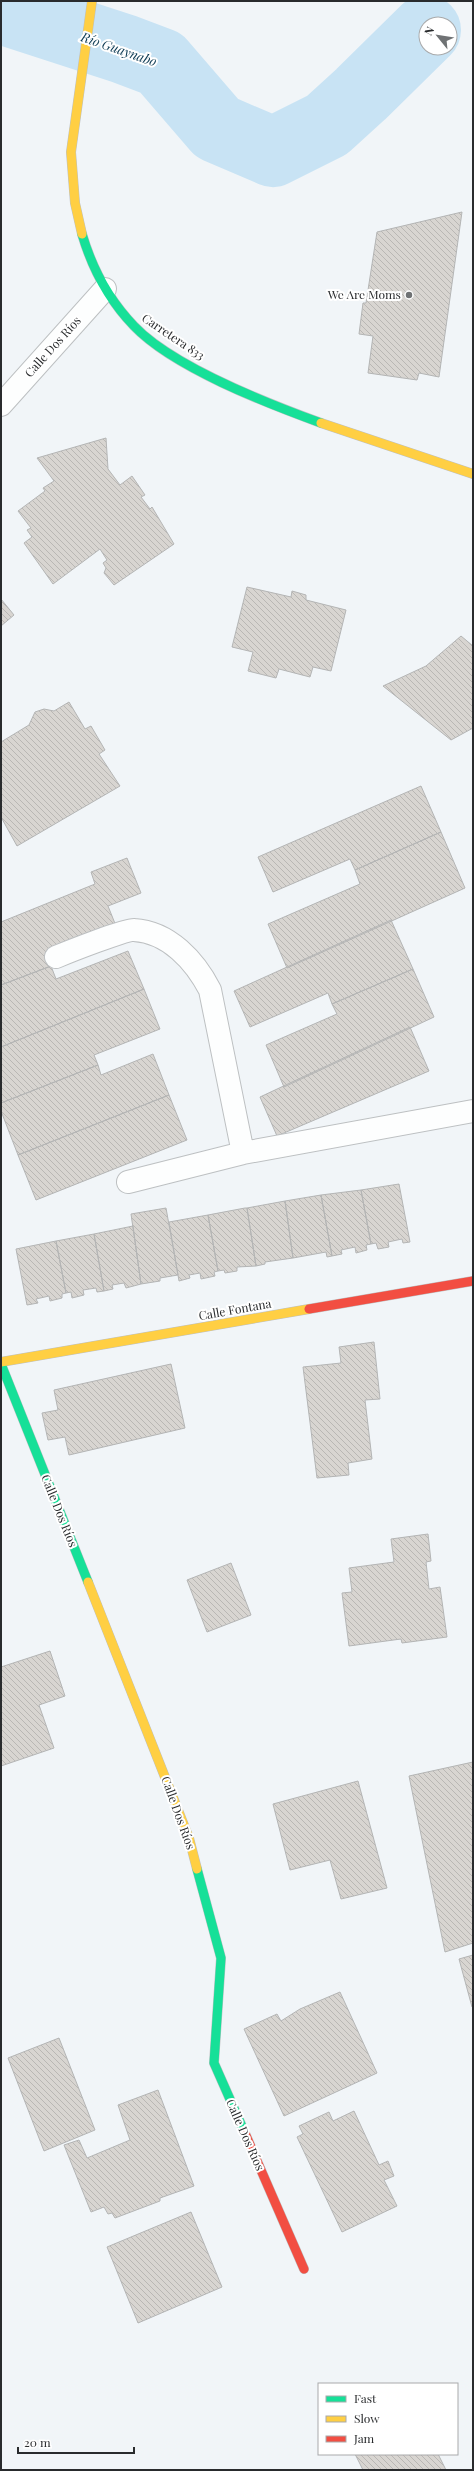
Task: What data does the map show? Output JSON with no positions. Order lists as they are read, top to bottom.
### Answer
{
  "streets": {
    "street": ["Carretera 833", "Calle Dos Ríos", "Calle Fontana"]
  },
  "crossings": [
    ["Carretera 833", "Calle Dos Ríos"],
    ["Calle Dos Ríos", "Calle Fontana"]
  ],
  "water": ["Río Guaynabo"],
  "places": ["We Are Moms"],
  "legend": ["Fast", "Slow", "Jam"],
  "scale_bar": "20 m",
  "north": "top left"
}
